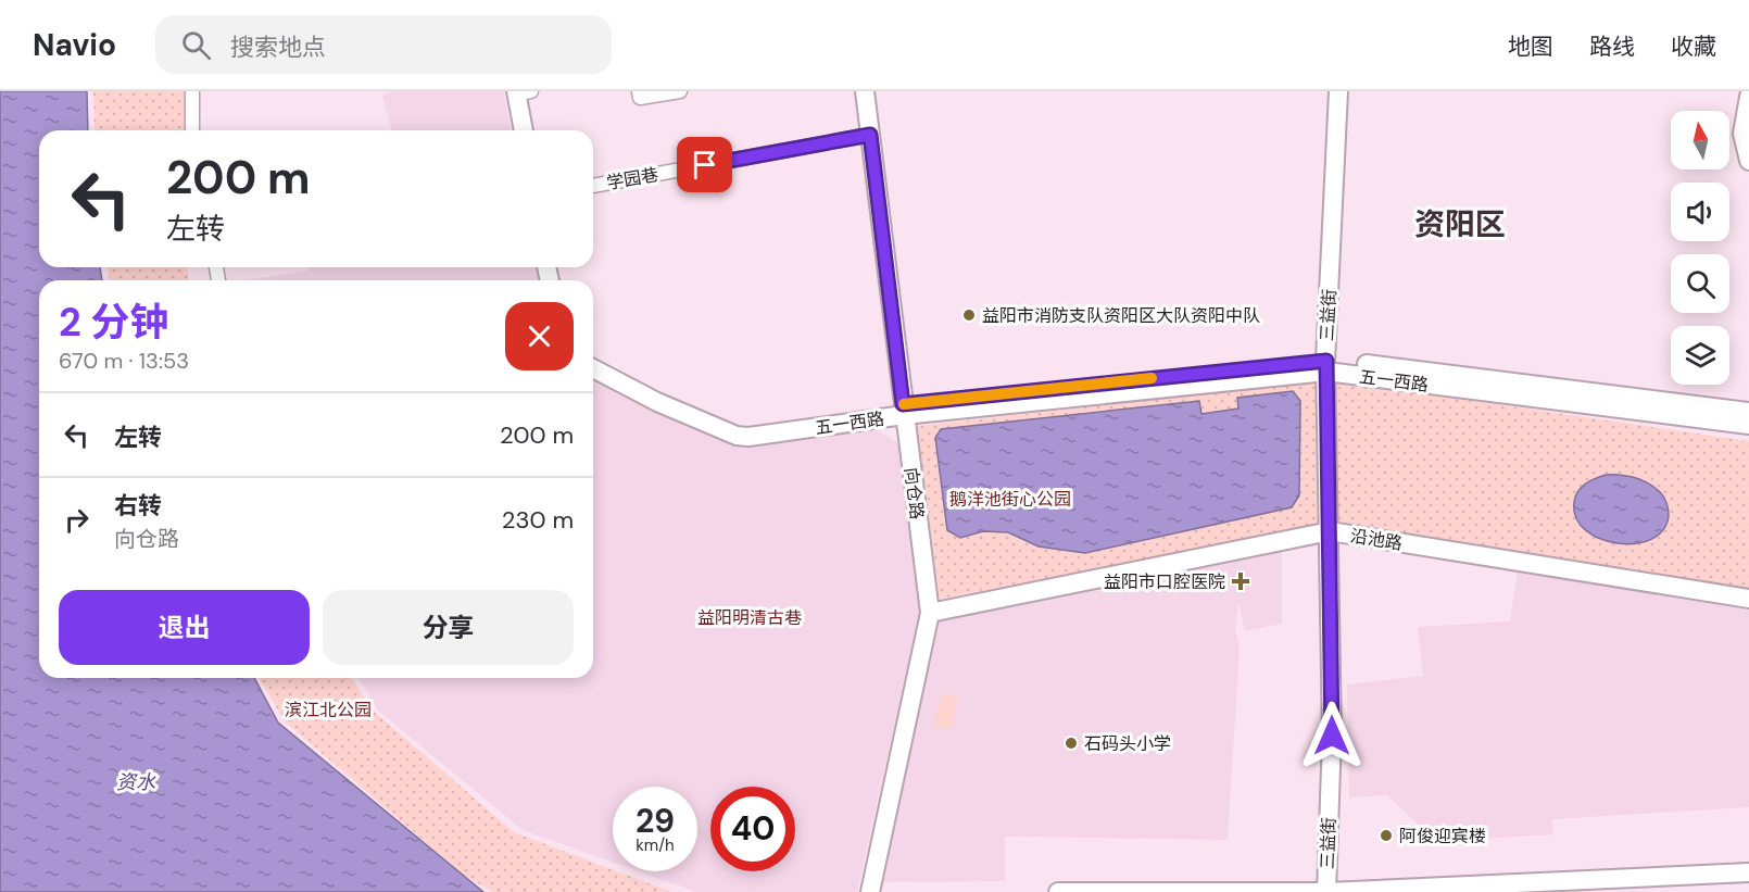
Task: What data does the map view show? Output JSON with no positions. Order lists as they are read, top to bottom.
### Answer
{
  "streets": {
    "street": [
      "学园巷",
      "三益街",
      "五一西路",
      "向仓路",
      "沿池路"
    ]
  },
  "crossings": [
    ["学园巷", "向仓路"],
    ["三益街", "五一西路"],
    ["三益街", "沿池路"],
    ["五一西路", "向仓路"],
    ["向仓路", "沿池路"]
  ],
  "districts": ["资阳区"],
  "water": ["资水"],
  "parks": ["鹅洋池街心公园", "益阳明清古巷", "滨江北公园"],
  "places": {
    "other": ["益阳市消防支队资阳区大队资阳中队", "石码头小学", "阿俊迎宾楼"],
    "health": ["益阳市口腔医院"]
  },
  "north": "top",
  "page": {
    "header": "Navio",
    "search": "搜索地点",
    "nav": ["地图", "路线", "收藏"],
    "turn": ["200 m", "左转"],
    "heading": ["2 分钟", "670 m · 13:53"],
    "list": [
      {
        "name": "左转",
        "value": "200 m"
      },
      {
        "name": "右转",
        "note": "向仓路",
        "value": "230 m"
      }
    ],
    "buttons": ["退出", "分享"],
    "speed": "29 km/h",
    "limit": "40"
  }
}
